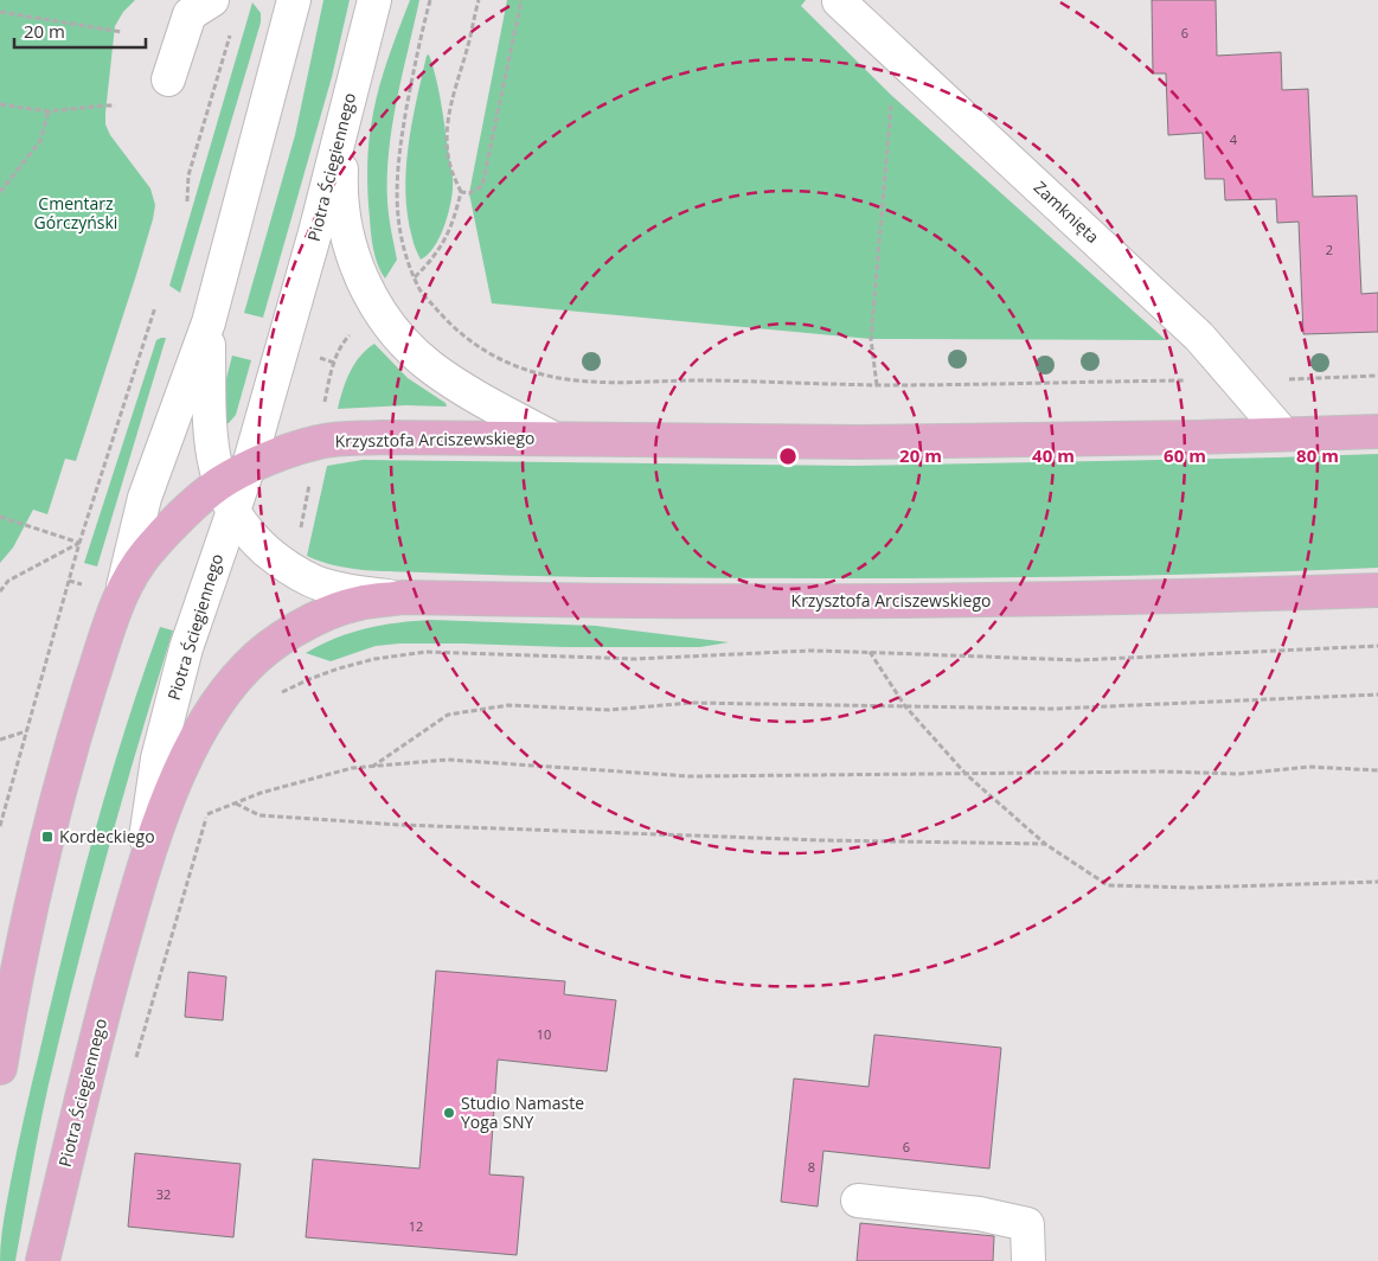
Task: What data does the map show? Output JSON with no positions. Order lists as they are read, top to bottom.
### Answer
{
  "streets": {
    "main road": ["Piotra Ściegiennego", "Krzysztofa Arciszewskiego"],
    "street": ["Zamknięta"]
  },
  "crossings": [
    ["Piotra Ściegiennego", "Krzysztofa Arciszewskiego"],
    ["Zamknięta", "Krzysztofa Arciszewskiego"]
  ],
  "parks": ["Cmentarz Górczyński"],
  "places": {
    "transit": ["Kordeckiego"],
    "other": ["Studio Namaste Yoga SNY"]
  },
  "house_numbers": [
    "6",
    "4",
    "2",
    "10",
    "6",
    "8",
    "32",
    "12"
  ],
  "scale_bar": "20 m",
  "rings": [
    "20 m",
    "40 m",
    "60 m",
    "80 m"
  ]
}
